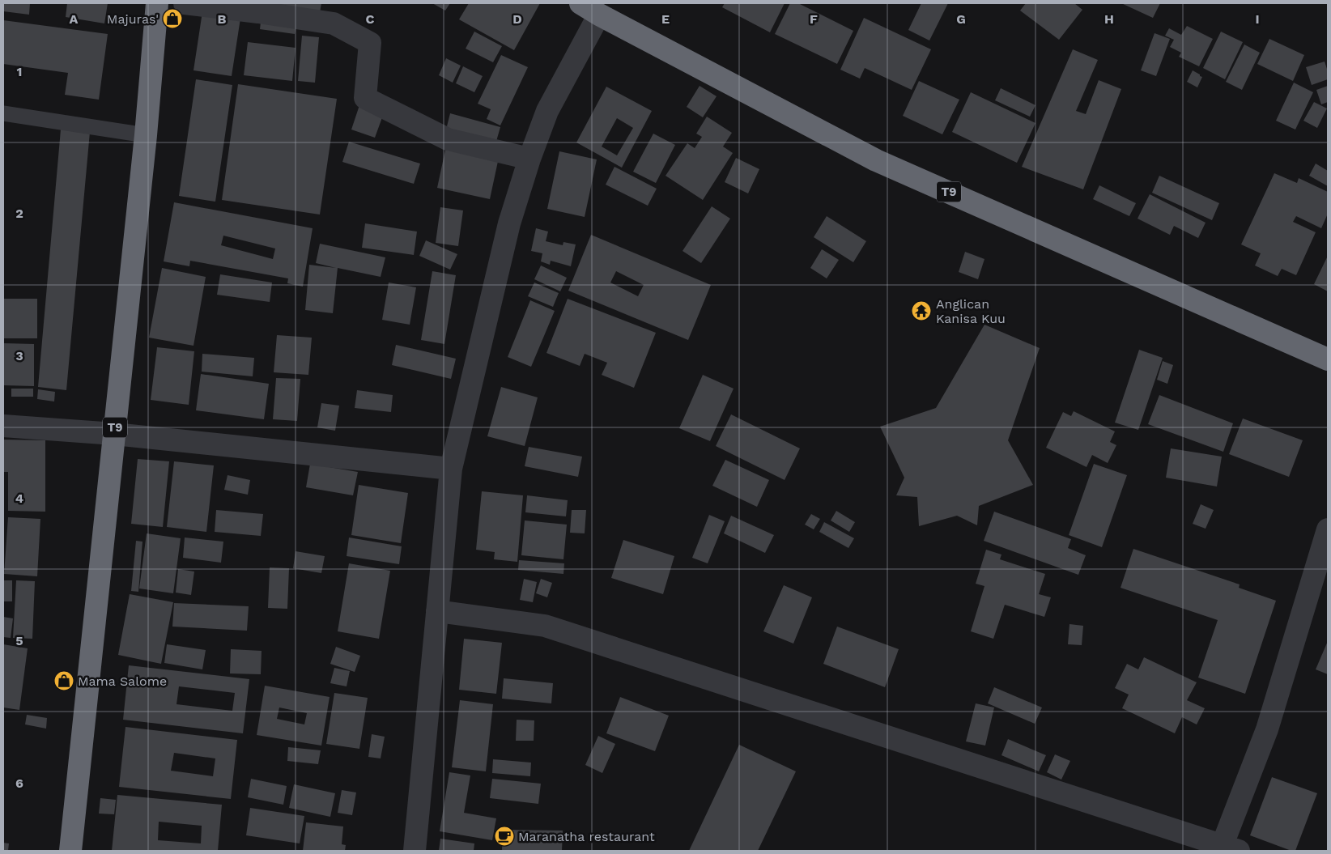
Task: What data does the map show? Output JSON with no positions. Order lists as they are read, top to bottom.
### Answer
{
  "streets": {
    "highway": ["T9"]
  },
  "places": {
    "shop": ["Majuras'", "Mama Salome"],
    "temple": ["Anglican Kanisa Kuu"],
    "cafe": ["Maranatha restaurant"]
  },
  "grid": {
    "columns": [
      "A",
      "B",
      "C",
      "D",
      "E",
      "F",
      "G",
      "H",
      "I"
    ],
    "rows": [
      "1",
      "2",
      "3",
      "4",
      "5",
      "6"
    ]
  }
}
